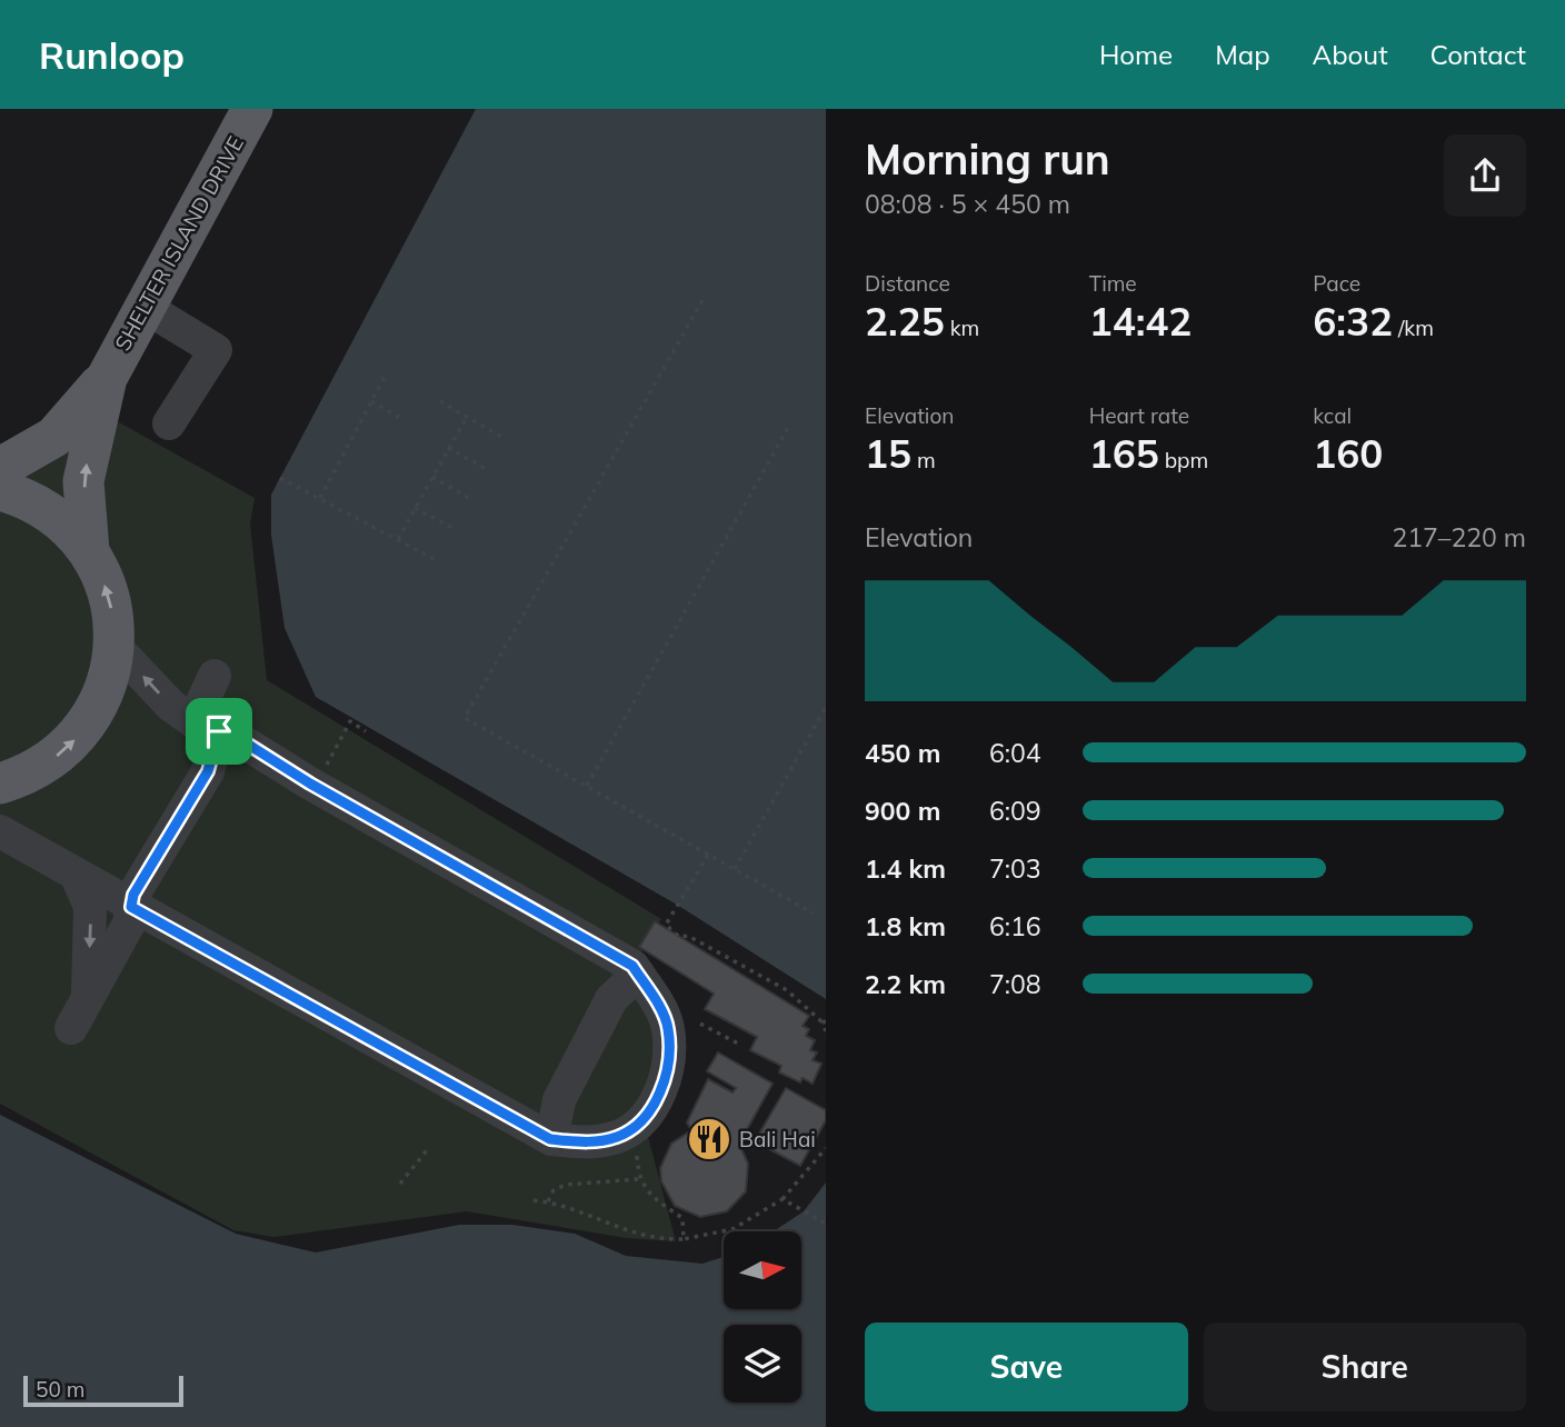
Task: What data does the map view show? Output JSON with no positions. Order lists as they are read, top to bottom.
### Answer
{
  "streets": {
    "main road": ["SHELTER ISLAND DRIVE"]
  },
  "places": {
    "restaurant": ["Bali Hai"]
  },
  "scale_bar": "50 m",
  "north": "right",
  "page": {
    "header": "Runloop",
    "nav": [
      "Home",
      "Map",
      "About",
      "Contact"
    ],
    "heading": ["Morning run", "08:08 · 5 × 450 m"],
    "stats": [
      ["Distance", "2.25 km"],
      ["Time", "14:42"],
      ["Pace", "6:32 /km"],
      ["Elevation", "15 m"],
      ["Heart rate", "165 bpm"],
      ["kcal", "160"]
    ],
    "chart": ["Elevation", "217–220 m"],
    "list": [
      {
        "name": "450 m",
        "note": "6:04"
      },
      {
        "name": "900 m",
        "note": "6:09"
      },
      {
        "name": "1.4 km",
        "note": "7:03"
      },
      {
        "name": "1.8 km",
        "note": "6:16"
      },
      {
        "name": "2.2 km",
        "note": "7:08"
      }
    ],
    "buttons": ["Save", "Share"],
    "scale": "50 m"
  }
}
